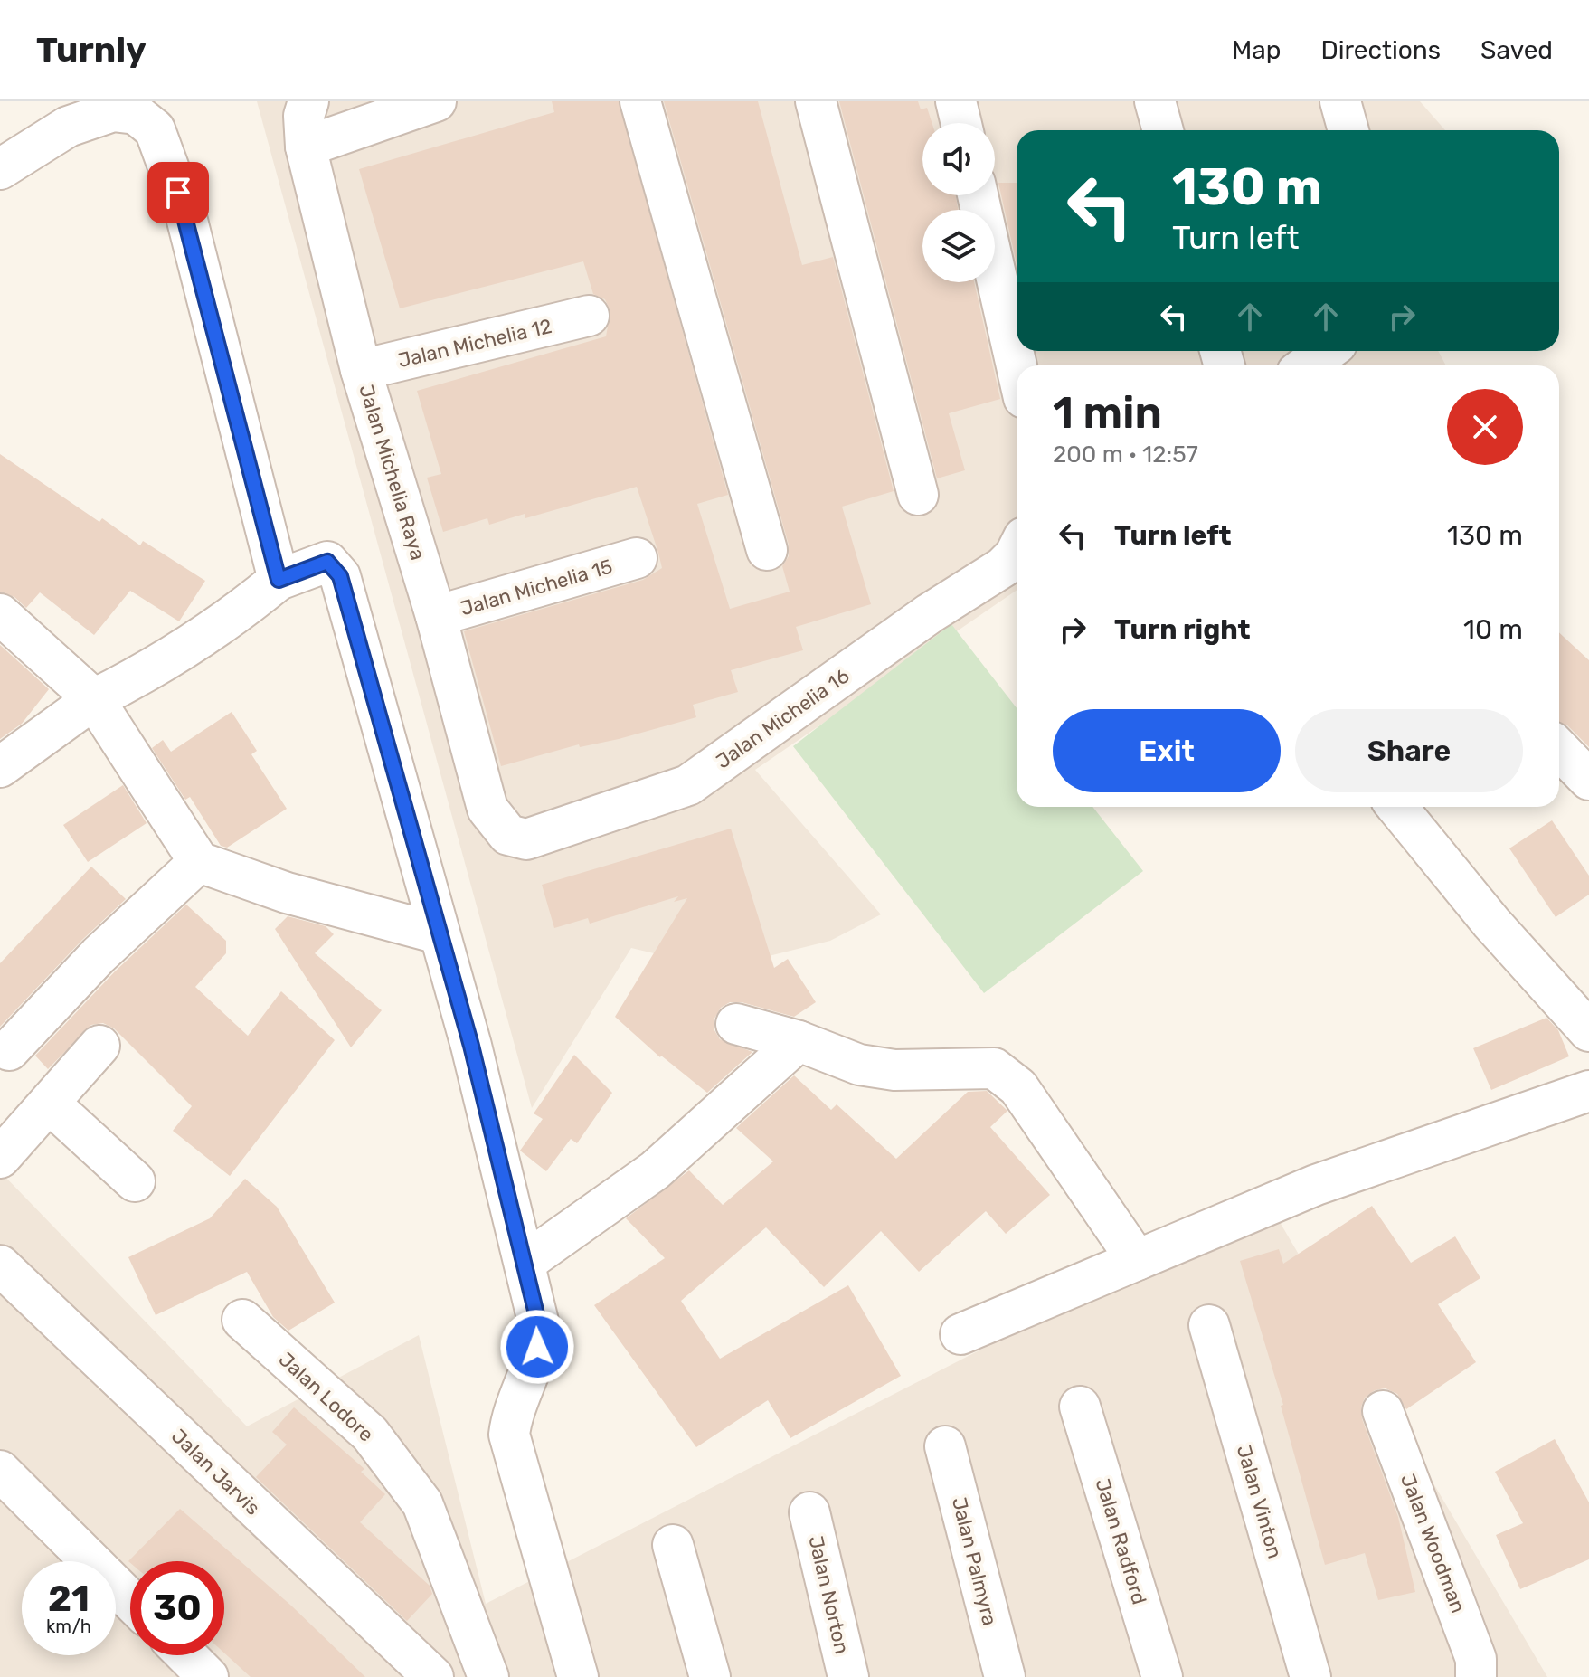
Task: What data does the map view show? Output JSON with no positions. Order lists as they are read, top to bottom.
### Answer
{
  "streets": {
    "street": [
      "Jalan Michelia 12",
      "Jalan Michelia Raya",
      "Jalan Michelia 15",
      "Jalan Michelia 16",
      "Jalan Lodore",
      "Jalan Jarvis",
      "Jalan Vinton",
      "Jalan Radford",
      "Jalan Woodman",
      "Jalan Palmyra",
      "Jalan Norton"
    ]
  },
  "crossings": [
    ["Jalan Michelia 12", "Jalan Michelia Raya"],
    ["Jalan Michelia Raya", "Jalan Michelia 15"],
    ["Jalan Michelia Raya", "Jalan Michelia 16"]
  ],
  "page": {
    "header": "Turnly",
    "nav": ["Map", "Directions", "Saved"],
    "turn": ["130 m", "Turn left"],
    "heading": ["1 min", "200 m · 12:57"],
    "list": [
      {
        "name": "Turn left",
        "value": "130 m"
      },
      {
        "name": "Turn right",
        "value": "10 m"
      }
    ],
    "buttons": ["Exit", "Share"],
    "speed": "21 km/h",
    "limit": "30"
  }
}
